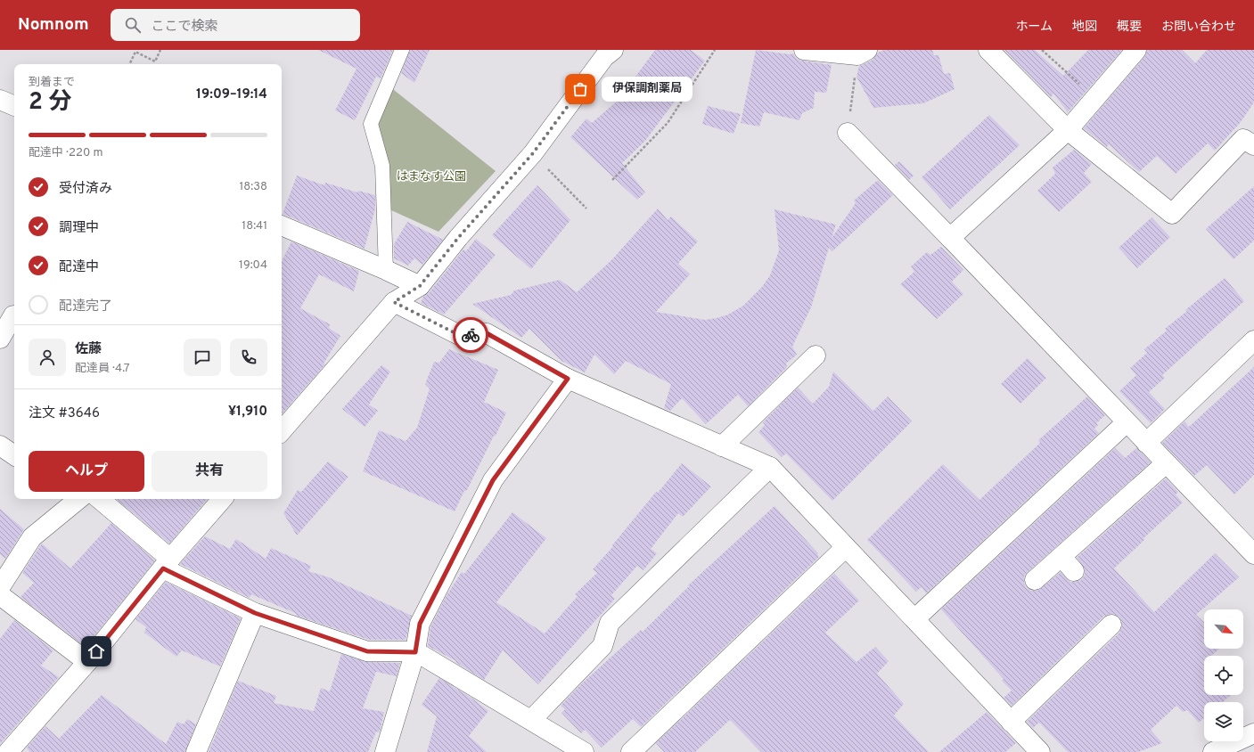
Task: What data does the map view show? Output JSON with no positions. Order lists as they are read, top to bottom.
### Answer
{
  "parks": ["はまなす公園"],
  "places": ["伊保調剤薬局"],
  "north": "bottom right",
  "page": {
    "header": "Nomnom",
    "search": "ここで検索",
    "nav": [
      "ホーム",
      "地図",
      "概要",
      "お問い合わせ"
    ],
    "heading": ["2 分", "到着まで", "19:09–19:14"],
    "panel": [
      "佐藤",
      "配達員 · 4.7",
      "注文 #3646",
      "¥1,910"
    ],
    "bubble": "伊保調剤薬局",
    "bar": "配達中 · 220 m",
    "list": [
      ["受付済み", "18:38"],
      ["調理中", "18:41"],
      ["配達中", "19:04"],
      "配達完了"
    ],
    "buttons": ["ヘルプ", "共有"]
  }
}
